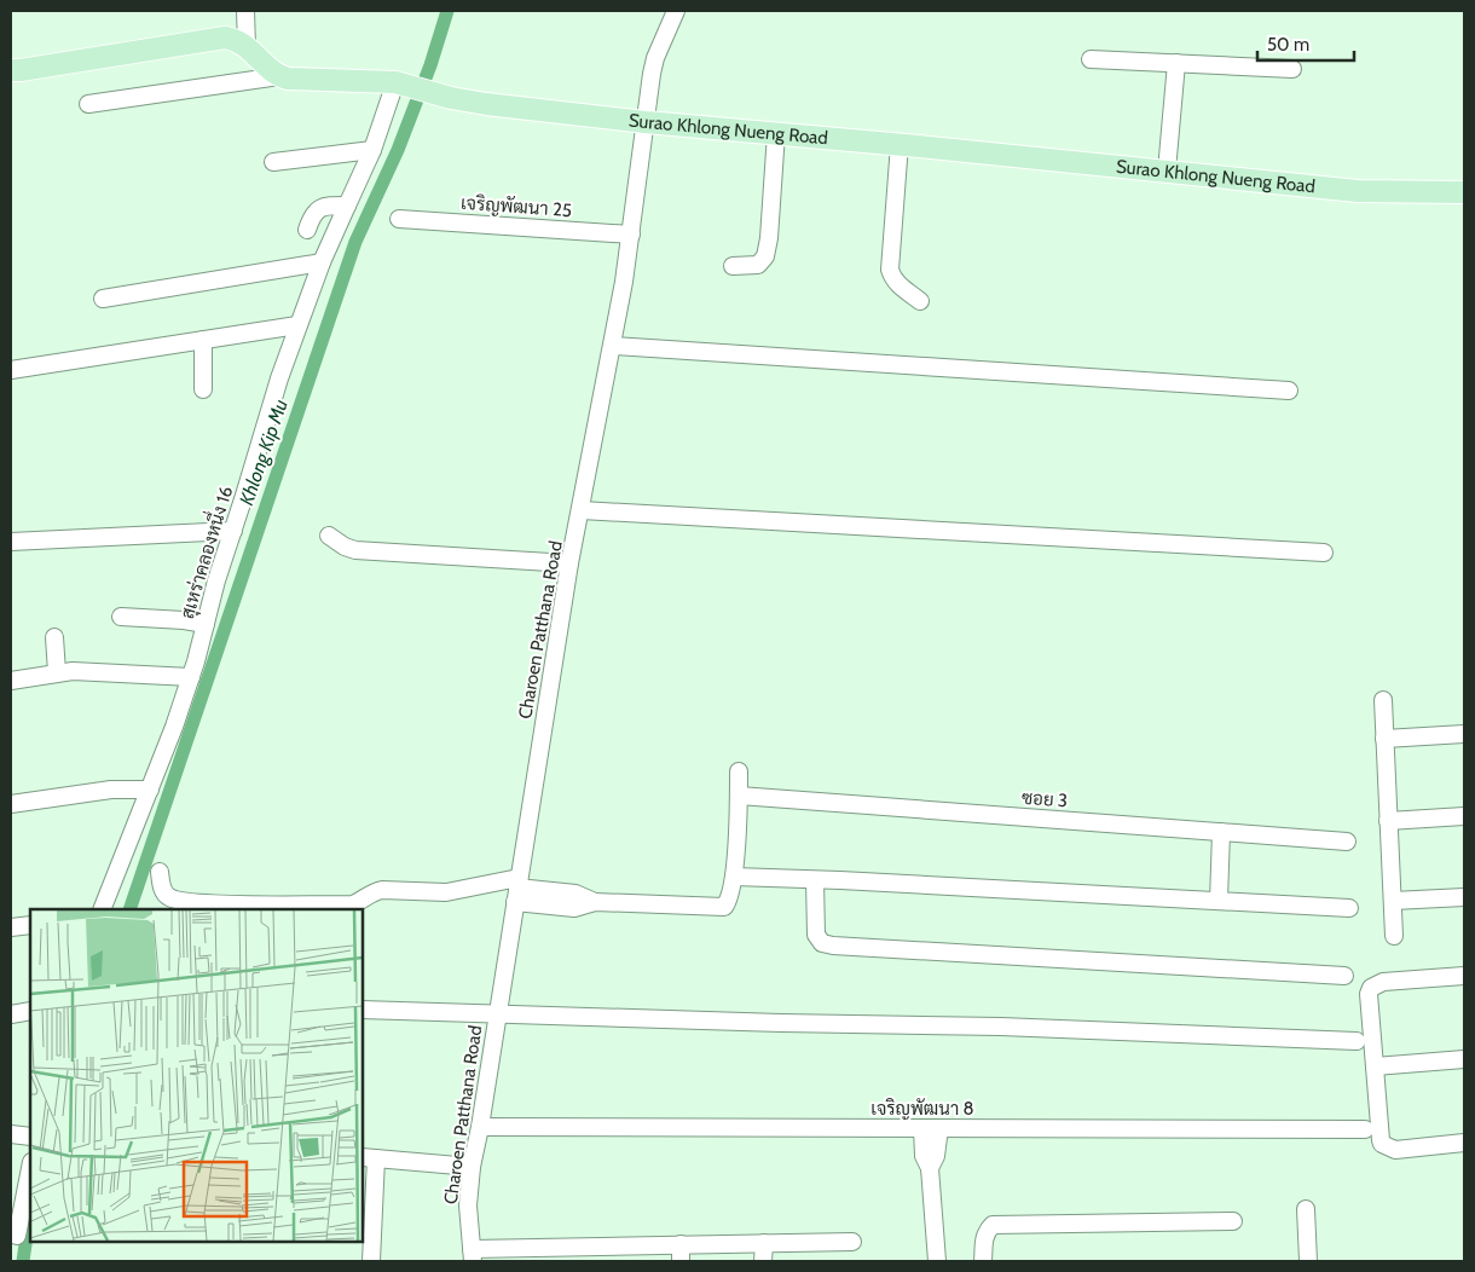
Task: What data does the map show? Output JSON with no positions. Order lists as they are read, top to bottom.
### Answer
{
  "streets": {
    "main road": ["Surao Khlong Nueng Road"],
    "street": [
      "เจริญพัฒนา 25",
      "สุเหร่าคลองหนึ่ง 16",
      "Charoen Patthana Road",
      "ซอย 3",
      "เจริญพัฒนา 8"
    ]
  },
  "crossings": [
    ["Surao Khlong Nueng Road", "สุเหร่าคลองหนึ่ง 16"],
    ["Surao Khlong Nueng Road", "Charoen Patthana Road"],
    ["เจริญพัฒนา 25", "Charoen Patthana Road"],
    ["Charoen Patthana Road", "เจริญพัฒนา 8"]
  ],
  "water": ["Khlong Kip Mu"],
  "scale_bar": "50 m"
}
